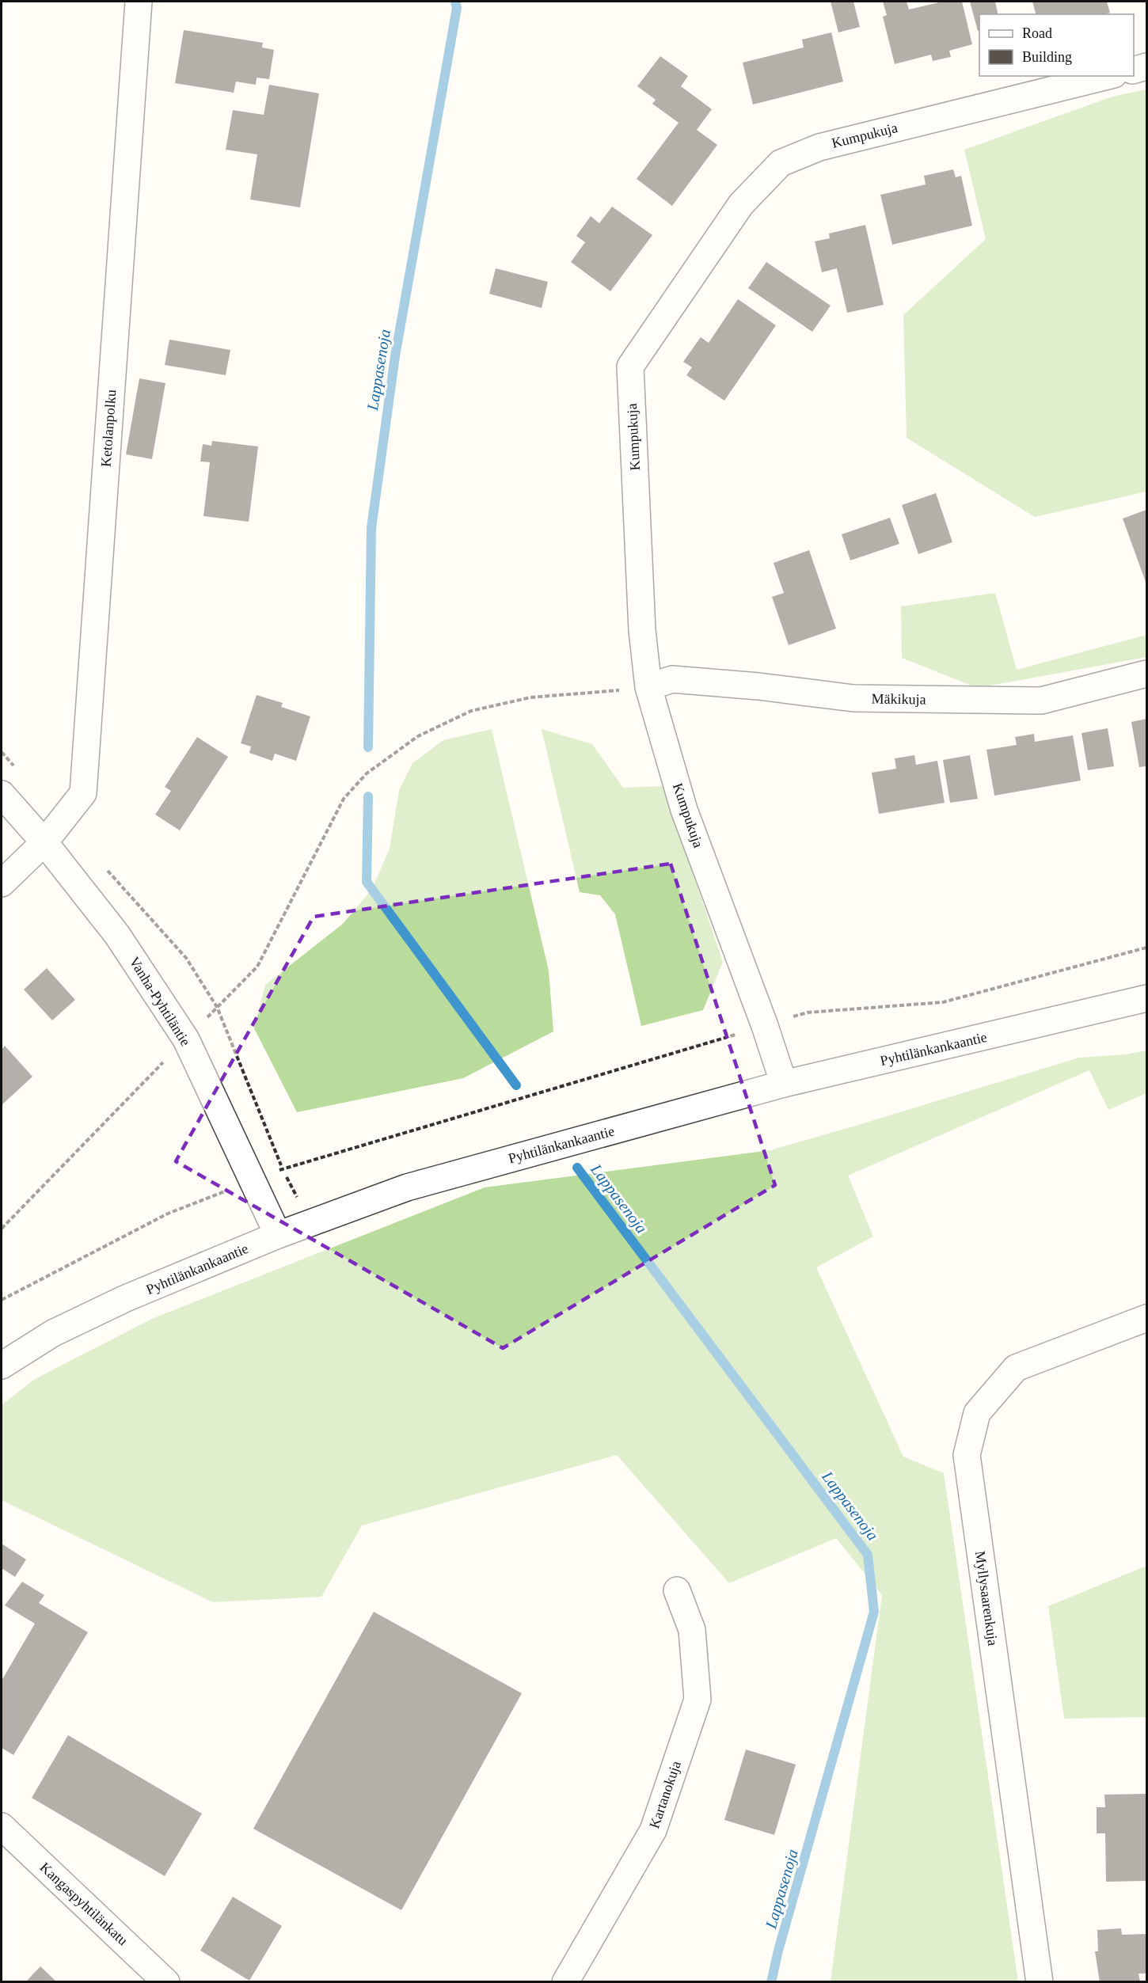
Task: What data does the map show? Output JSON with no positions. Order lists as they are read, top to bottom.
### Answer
{
  "streets": {
    "street": [
      "Kumpukuja",
      "Ketolanpolku",
      "Mäkikuja",
      "Vanha-Pyhtiläntie",
      "Pyhtilänkankaantie",
      "Myllysaarenkuja",
      "Kartanokuja",
      "Kangaspyhtilänkatu"
    ]
  },
  "crossings": [
    ["Kumpukuja", "Mäkikuja"],
    ["Kumpukuja", "Pyhtilänkankaantie"],
    ["Ketolanpolku", "Vanha-Pyhtiläntie"],
    ["Vanha-Pyhtiläntie", "Pyhtilänkankaantie"]
  ],
  "water": ["Lappasenoja"],
  "legend": ["Road", "Building"]
}
